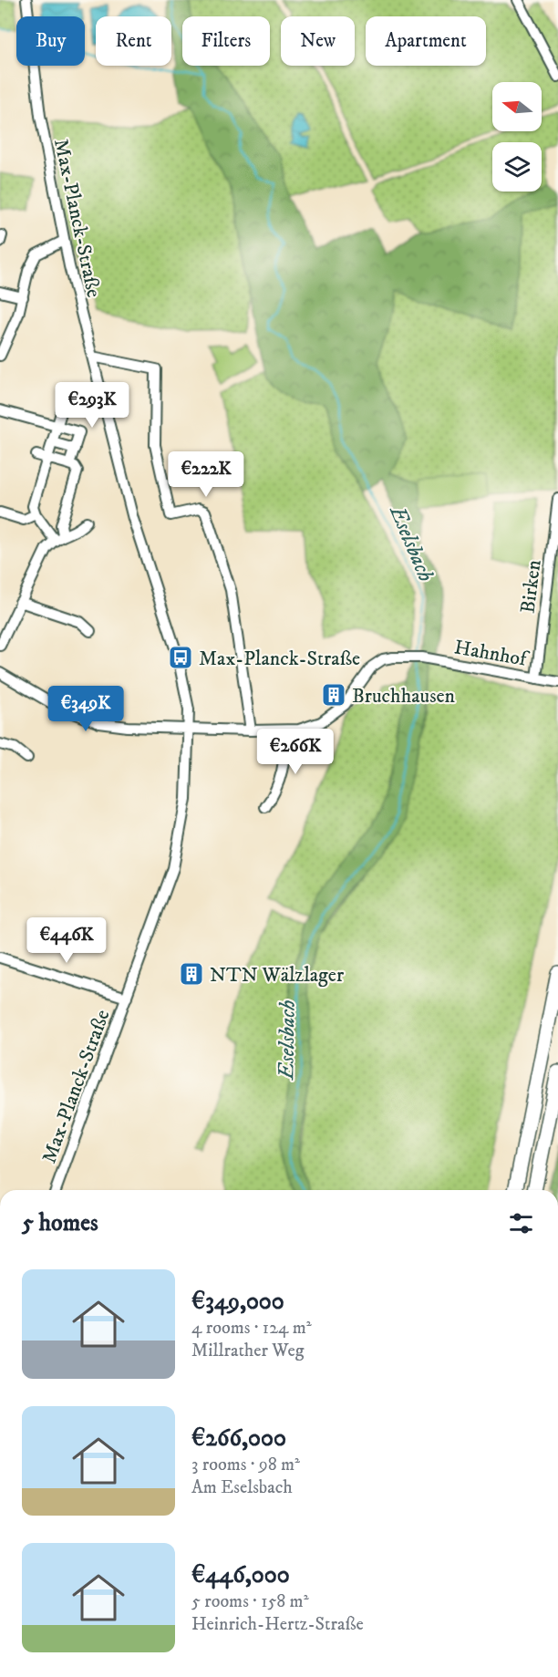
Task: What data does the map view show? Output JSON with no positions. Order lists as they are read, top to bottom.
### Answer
{
  "streets": {
    "street": ["Max-Planck-Straße", "Birken", "Hahnhof"]
  },
  "crossings": [
    ["Max-Planck-Straße", "Hahnhof"],
    ["Birken", "Hahnhof"]
  ],
  "water": ["Eselsbach"],
  "places": {
    "bus stop": ["Max-Planck-Straße"],
    "building": ["Bruchhausen", "NTN Wälzlager"]
  },
  "north": "left",
  "page": {
    "chip": [
      "Buy",
      "Rent",
      "Filters",
      "New",
      "Apartment"
    ],
    "price": [
      "€293K",
      "€222K",
      "€349K",
      "€266K",
      "€446K"
    ],
    "heading": "5 homes",
    "list": [
      {
        "name": "€349,000",
        "note": "4 rooms · 124 m² · Millrather Weg"
      },
      {
        "name": "€266,000",
        "note": "3 rooms · 98 m² · Am Eselsbach"
      },
      {
        "name": "€446,000",
        "note": "5 rooms · 158 m² · Heinrich-Hertz-Straße"
      }
    ]
  }
}
